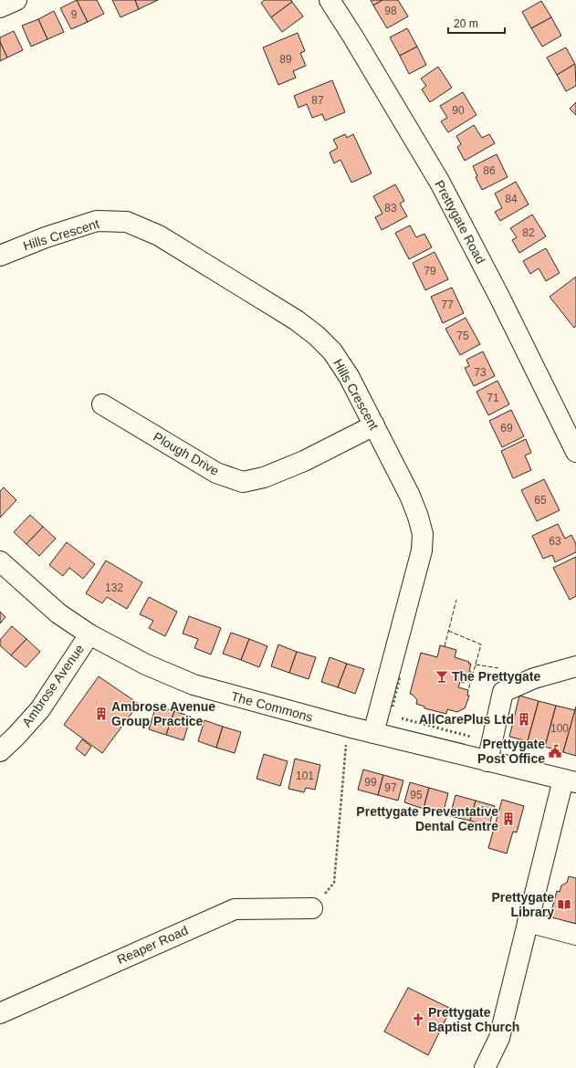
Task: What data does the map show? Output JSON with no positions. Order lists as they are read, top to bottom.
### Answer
{
  "streets": {
    "street": [
      "Prettygate Road",
      "Hills Crescent",
      "Plough Drive",
      "Ambrose Avenue",
      "The Commons",
      "Reaper Road"
    ]
  },
  "crossings": [
    ["Hills Crescent", "Plough Drive"],
    ["Hills Crescent", "The Commons"],
    ["Ambrose Avenue", "The Commons"]
  ],
  "places": {
    "bar": ["The Prettygate"],
    "building": ["Ambrose Avenue Group Practice", "AllCarePlus Ltd", "Prettygate Preventative Dental Centre"],
    "public building": ["Prettygate Post Office"],
    "library": ["Prettygate Library"],
    "church": ["Prettygate Baptist Church"]
  },
  "house_numbers": [
    "98",
    "9",
    "89",
    "87",
    "90",
    "86",
    "84",
    "83",
    "82",
    "79",
    "77",
    "75",
    "73",
    "71",
    "69",
    "65",
    "63",
    "132",
    "100",
    "101",
    "99",
    "97",
    "95"
  ],
  "scale_bar": "20 m"
}
